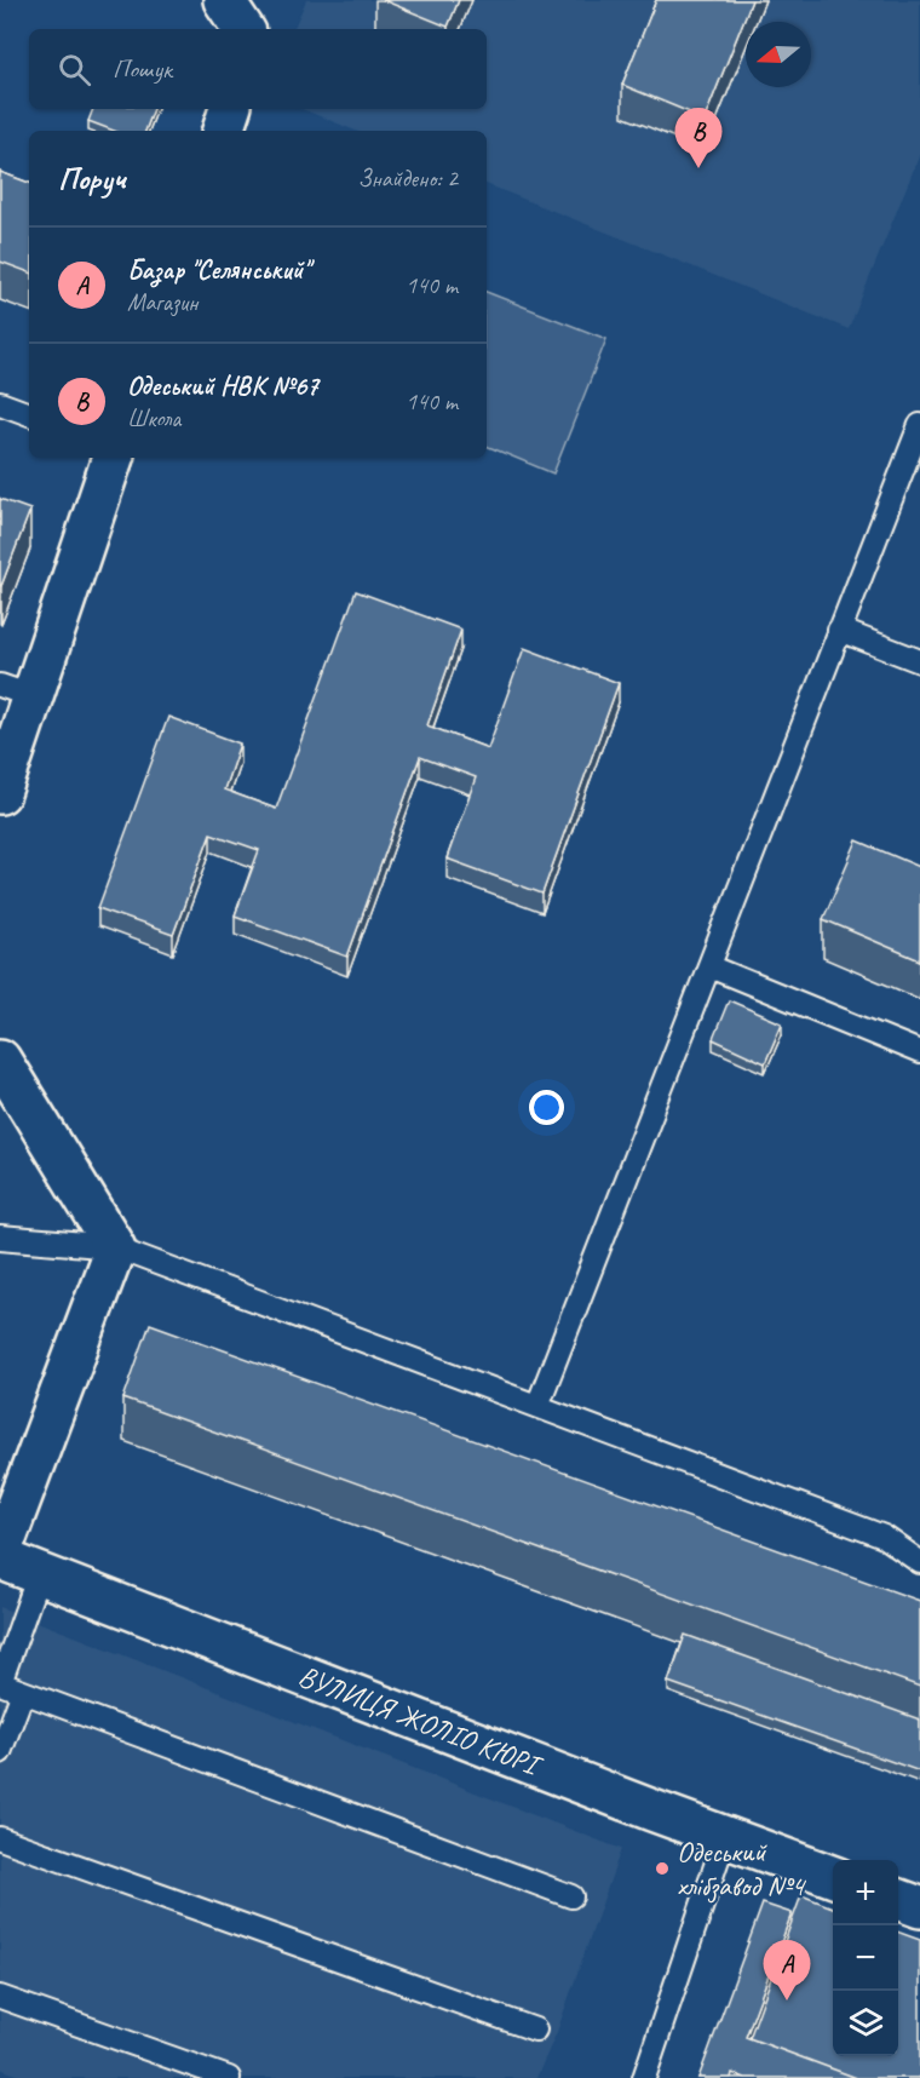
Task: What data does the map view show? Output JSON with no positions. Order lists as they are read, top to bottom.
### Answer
{
  "streets": {
    "street": ["ВУЛИЦЯ ЖОЛІО КЮРІ"]
  },
  "places": ["Одеський хлібзавод №4"],
  "north": "left",
  "page": {
    "search": "Пошук",
    "pins": ["B", "A"],
    "heading": ["Поруч", "Знайдено: 2"],
    "list": [
      {
        "mark": "A",
        "name": "Базар \"Селянський\"",
        "note": "Магазин",
        "value": "140 m"
      },
      {
        "mark": "B",
        "name": "Одеський НВК №67",
        "note": "Школа",
        "value": "140 m"
      }
    ],
    "map_buttons": ["+", "−"]
  }
}
